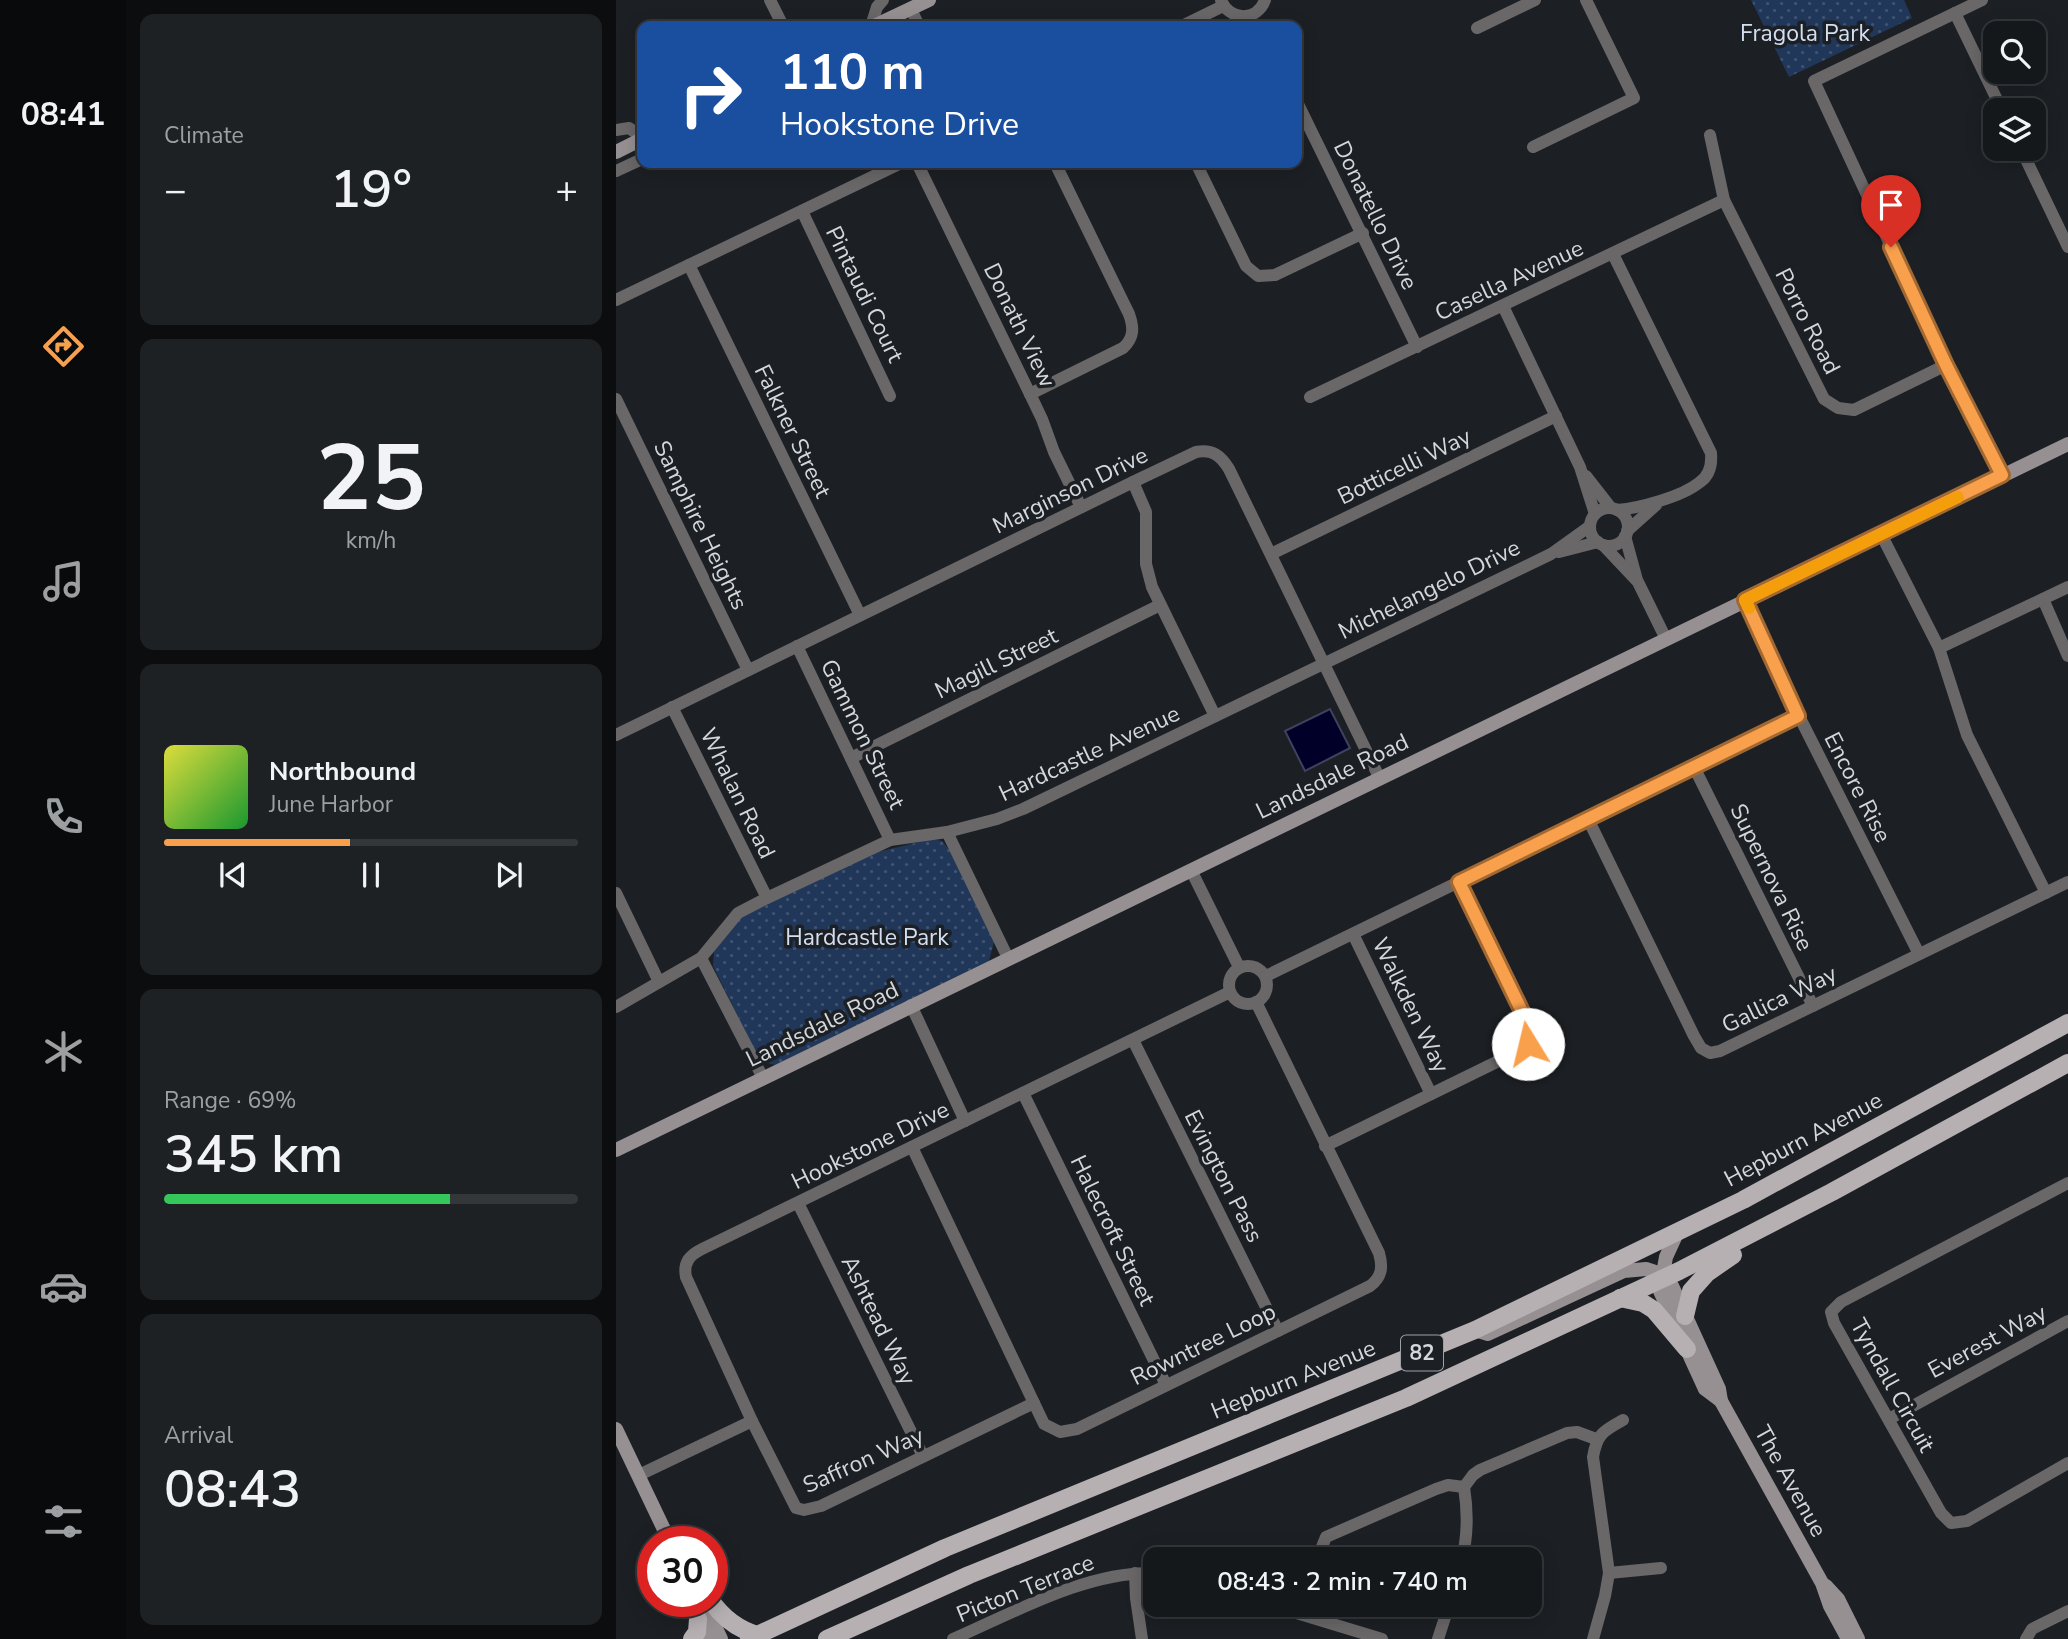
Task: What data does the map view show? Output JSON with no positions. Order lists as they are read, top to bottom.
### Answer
{
  "streets": {
    "main road": ["Hepburn Avenue", "82"],
    "street": [
      "Donatello Drive",
      "Casella Avenue",
      "Pintaudi Court",
      "Porro Road",
      "Donath View",
      "Falkner Street",
      "Botticelli Way",
      "Marginson Drive",
      "Samphire Heights",
      "Michelangelo Drive",
      "Magill Street",
      "Gammon Street",
      "Hardcastle Avenue",
      "Landsdale Road",
      "Encore Rise",
      "Whalan Road",
      "Supernova Rise",
      "Gallica Way",
      "Walkden Way",
      "Hookstone Drive",
      "Evington Pass",
      "Halecroft Street",
      "Ashtead Way",
      "Everest Way",
      "Rowntree Loop",
      "Tyndall Circuit",
      "Saffron Way",
      "The Avenue",
      "Picton Terrace"
    ]
  },
  "crossings": [
    ["Donatello Drive", "Casella Avenue"],
    ["Casella Avenue", "Porro Road"],
    ["Donath View", "Marginson Drive"],
    ["Falkner Street", "Marginson Drive"],
    ["Botticelli Way", "Marginson Drive"],
    ["Marginson Drive", "Samphire Heights"],
    ["Marginson Drive", "Michelangelo Drive"],
    ["Marginson Drive", "Gammon Street"],
    ["Marginson Drive", "Hardcastle Avenue"],
    ["Marginson Drive", "Landsdale Road"],
    ["Marginson Drive", "Whalan Road"],
    ["Michelangelo Drive", "Hardcastle Avenue"],
    ["Magill Street", "Gammon Street"],
    ["Gammon Street", "Hardcastle Avenue"],
    ["Hardcastle Avenue", "Whalan Road"],
    ["Landsdale Road", "Encore Rise"],
    ["Encore Rise", "Gallica Way"],
    ["Supernova Rise", "Gallica Way"],
    ["Hepburn Avenue", "The Avenue"],
    ["Hookstone Drive", "Evington Pass"],
    ["Hookstone Drive", "Halecroft Street"],
    ["Hookstone Drive", "Ashtead Way"],
    ["Hookstone Drive", "Rowntree Loop"],
    ["Hookstone Drive", "Saffron Way"],
    ["Evington Pass", "Rowntree Loop"],
    ["Halecroft Street", "Rowntree Loop"],
    ["Ashtead Way", "Saffron Way"],
    ["Everest Way", "Tyndall Circuit"],
    ["Rowntree Loop", "Saffron Way"],
    ["82", "The Avenue"]
  ],
  "parks": ["Fragola Park", "Hardcastle Park"],
  "page": {
    "tabs": "08:41",
    "tile": [
      "Climate",
      ["25", "km/h"],
      ["Range · 69%", "345 km"],
      ["Arrival", "08:43"]
    ],
    "turn": ["110 m", "Hookstone Drive"],
    "heat": ["−", "19°", "+"],
    "song": ["Northbound", "June Harbor"],
    "limit": "30",
    "trip": "08:43 · 2 min · 740 m"
  }
}
